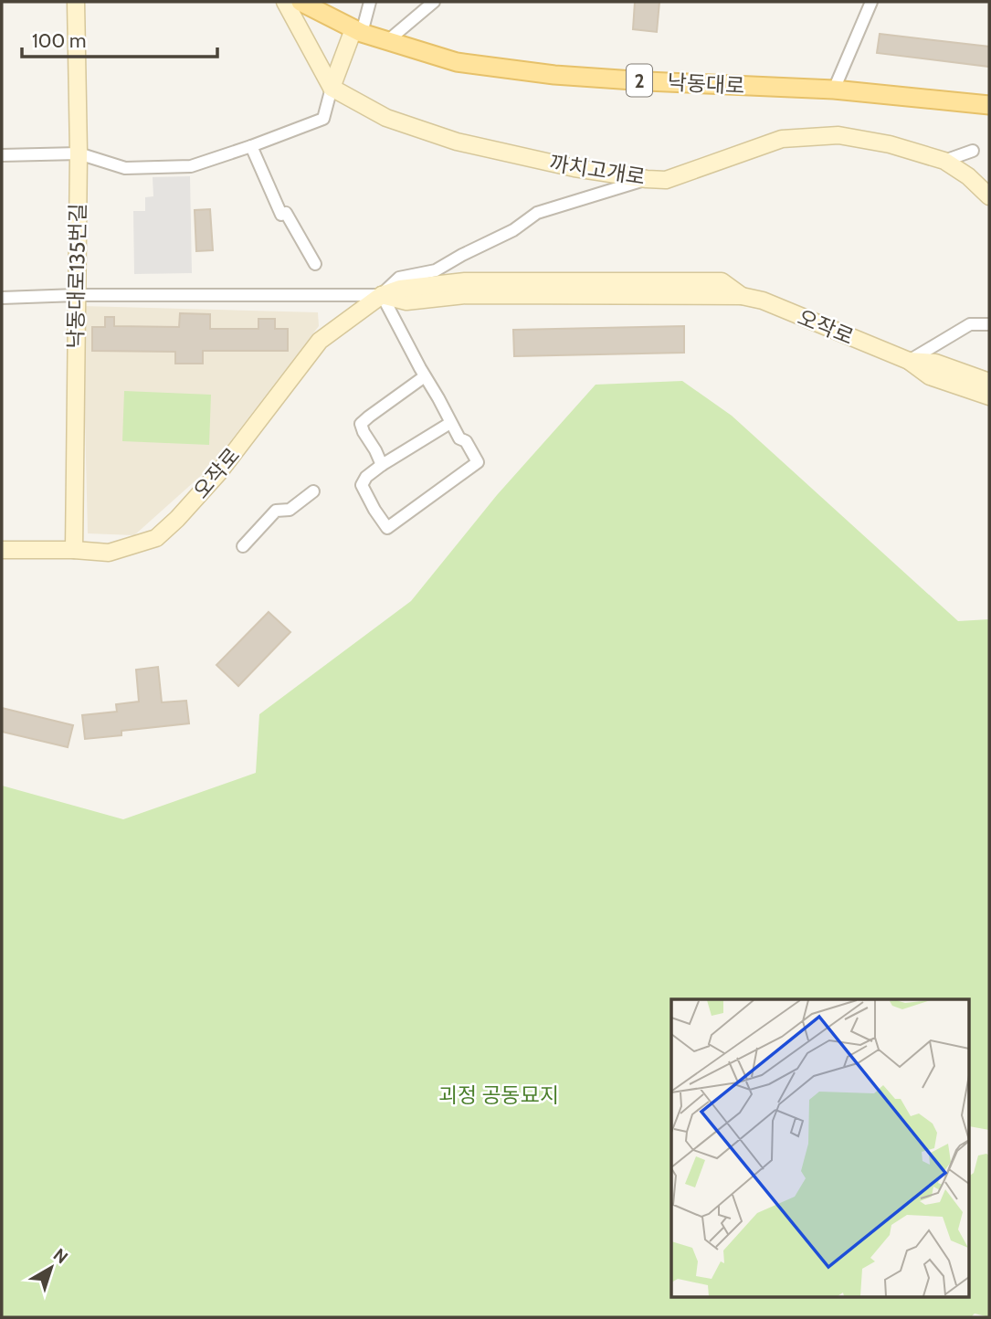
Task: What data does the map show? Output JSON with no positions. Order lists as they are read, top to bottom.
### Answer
{
  "streets": {
    "main road": ["2", "낙동대로"],
    "street": ["까치고개로", "낙동대로135번길", "오작로"]
  },
  "crossings": [
    ["낙동대로135번길", "오작로"]
  ],
  "parks": ["괴정 공동묘지"],
  "scale_bar": "100 m",
  "north": "top right"
}
